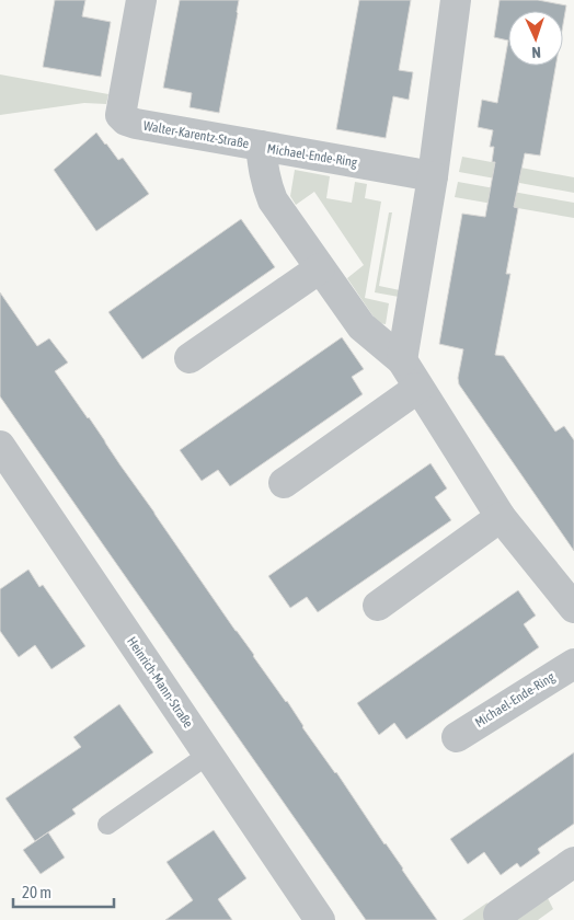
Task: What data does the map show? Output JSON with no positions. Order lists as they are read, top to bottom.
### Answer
{
  "streets": {
    "street": ["Walter-Karentz-Straße", "Michael-Ende-Ring", "Heinrich-Mann-Straße"]
  },
  "crossings": [
    ["Walter-Karentz-Straße", "Michael-Ende-Ring"]
  ],
  "scale_bar": "20 m",
  "north": "bottom"
}
